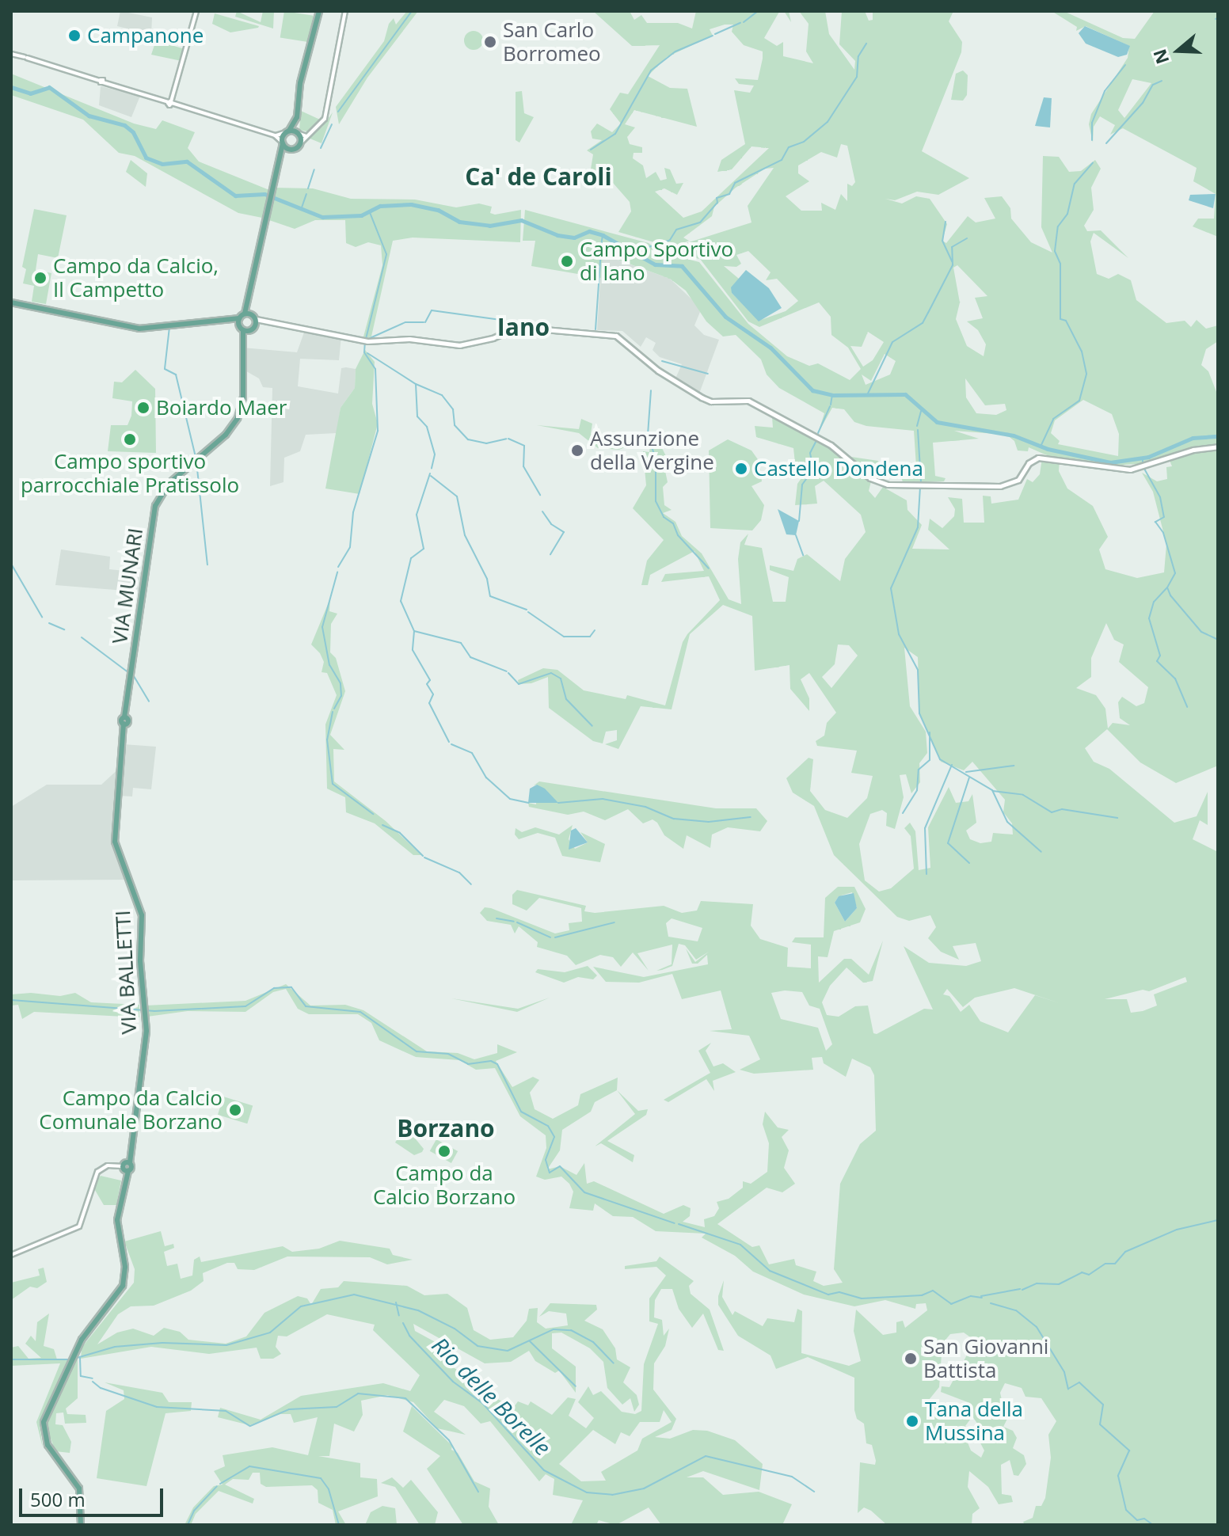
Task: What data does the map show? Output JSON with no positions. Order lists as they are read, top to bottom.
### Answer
{
  "streets": {
    "main road": ["VIA MUNARI", "VIA BALLETTI"]
  },
  "crossings": [
    ["VIA MUNARI", "VIA BALLETTI"]
  ],
  "districts": ["Ca' de Caroli", "Iano", "Borzano"],
  "water": ["Rio delle Borelle"],
  "places": [
    "Campanone",
    "San Carlo Borromeo",
    "Campo Sportivo di Iano",
    "Campo da Calcio, Il Campetto",
    "Boiardo Maer",
    "Campo sportivo parrocchiale Pratissolo",
    "Assunzione della Vergine",
    "Castello Dondena",
    "Campo da Calcio Comunale Borzano",
    "Campo da Calcio Borzano",
    "San Giovanni Battista",
    "Tana della Mussina"
  ],
  "scale_bar": "500 m",
  "north": "left"
}
